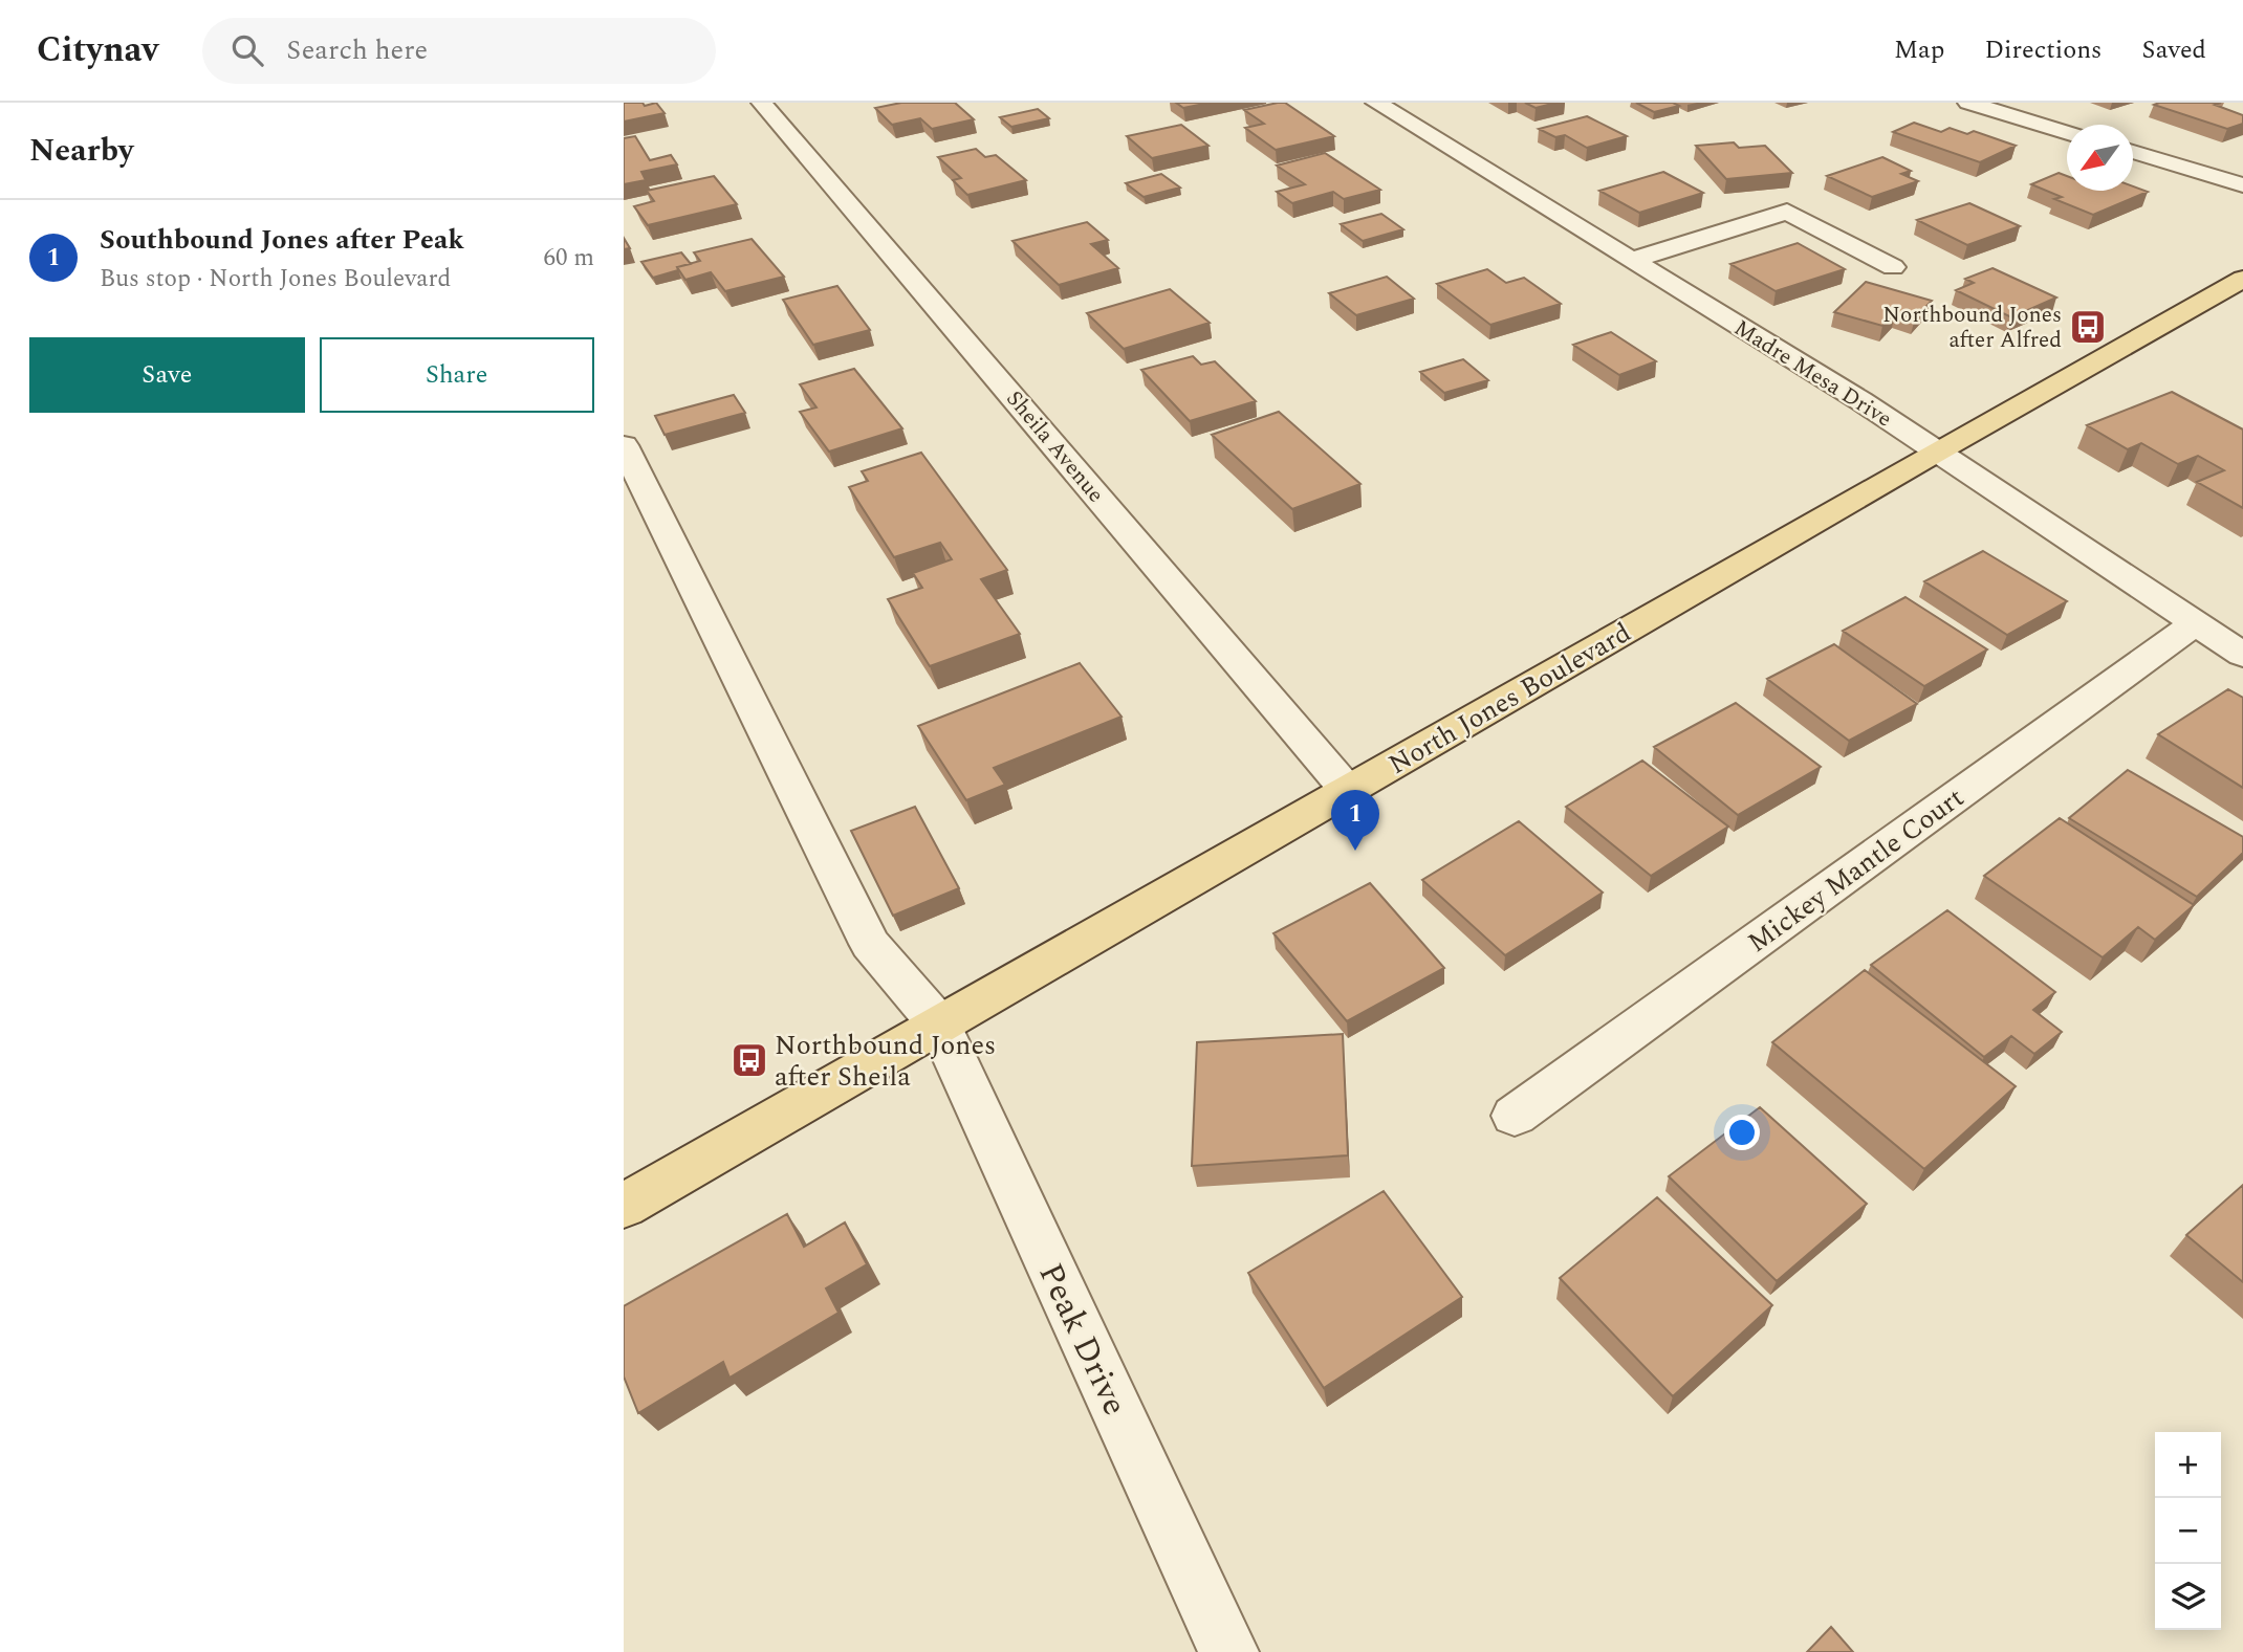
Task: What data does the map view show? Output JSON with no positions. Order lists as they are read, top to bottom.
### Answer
{
  "streets": {
    "main road": ["North Jones Boulevard"],
    "street": [
      "Madre Mesa Drive",
      "Sheila Avenue",
      "Mickey Mantle Court",
      "Peak Drive"
    ]
  },
  "crossings": [
    ["Madre Mesa Drive", "North Jones Boulevard"],
    ["Madre Mesa Drive", "Mickey Mantle Court"],
    ["Sheila Avenue", "North Jones Boulevard"],
    ["North Jones Boulevard", "Peak Drive"]
  ],
  "places": {
    "bus stop": ["Northbound Jones after Alfred", "Northbound Jones after Sheila"]
  },
  "north": "bottom left",
  "page": {
    "header": "Citynav",
    "search": "Search here",
    "nav": ["Map", "Directions", "Saved"],
    "heading": "Nearby",
    "list": [
      {
        "mark": "1",
        "name": "Southbound Jones after Peak",
        "note": "Bus stop · North Jones Boulevard",
        "value": "60 m"
      }
    ],
    "buttons": ["Save", "Share"],
    "pins": "1",
    "map_buttons": ["+", "−"]
  }
}
